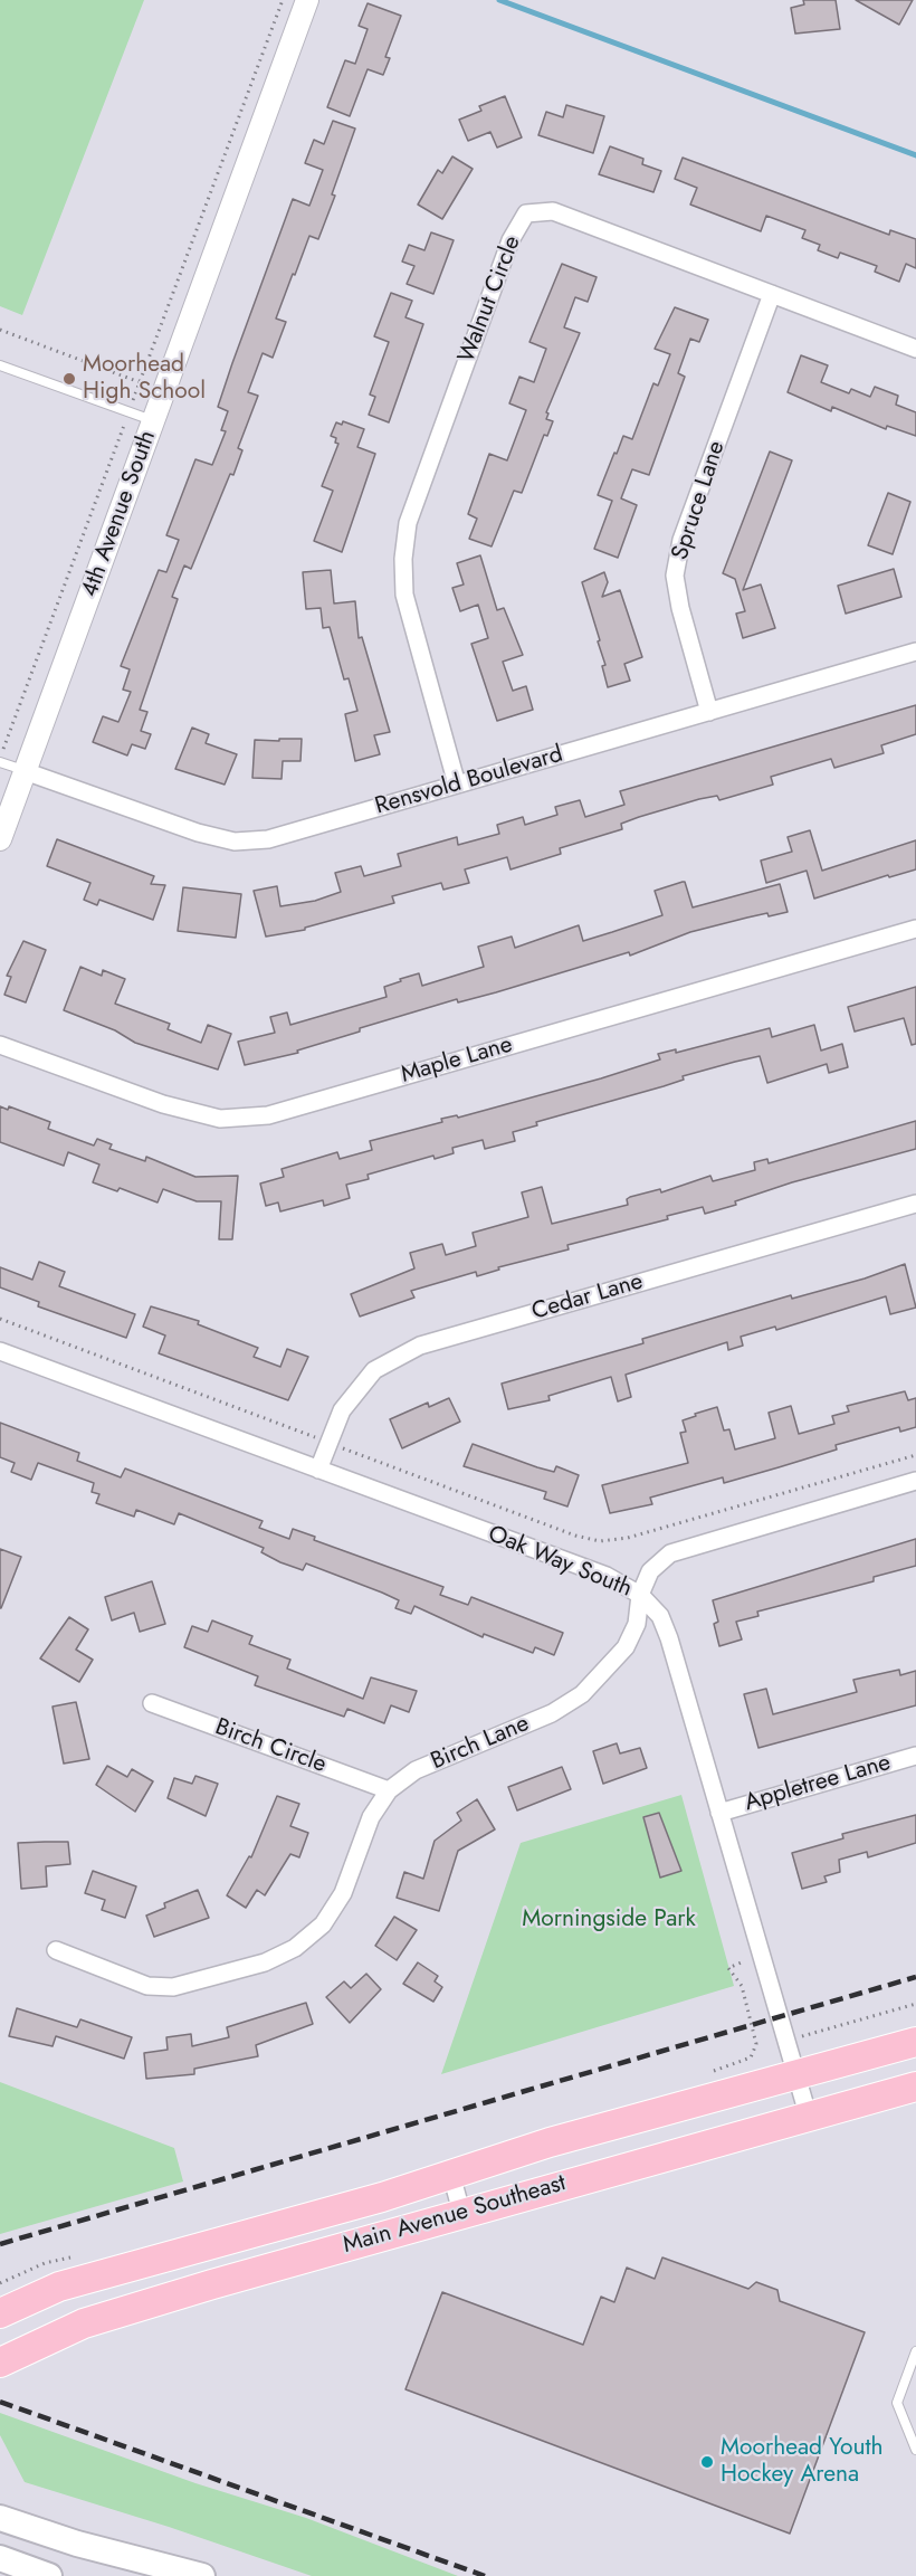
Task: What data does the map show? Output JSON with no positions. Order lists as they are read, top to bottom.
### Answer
{
  "streets": {
    "main road": ["Main Avenue Southeast"],
    "street": [
      "Walnut Circle",
      "Spruce Lane",
      "4th Avenue South",
      "Rensvold Boulevard",
      "Maple Lane",
      "Cedar Lane",
      "Oak Way South",
      "Birch Lane",
      "Birch Circle",
      "Appletree Lane"
    ]
  },
  "crossings": [
    ["Walnut Circle", "Spruce Lane"],
    ["Walnut Circle", "Rensvold Boulevard"],
    ["Spruce Lane", "Rensvold Boulevard"],
    ["4th Avenue South", "Rensvold Boulevard"],
    ["Cedar Lane", "Oak Way South"],
    ["Oak Way South", "Birch Lane"],
    ["Oak Way South", "Appletree Lane"],
    ["Oak Way South", "Main Avenue Southeast"],
    ["Birch Lane", "Birch Circle"]
  ],
  "parks": ["Morningside Park"],
  "places": ["Moorhead High School", "Moorhead Youth Hockey Arena"]
}
